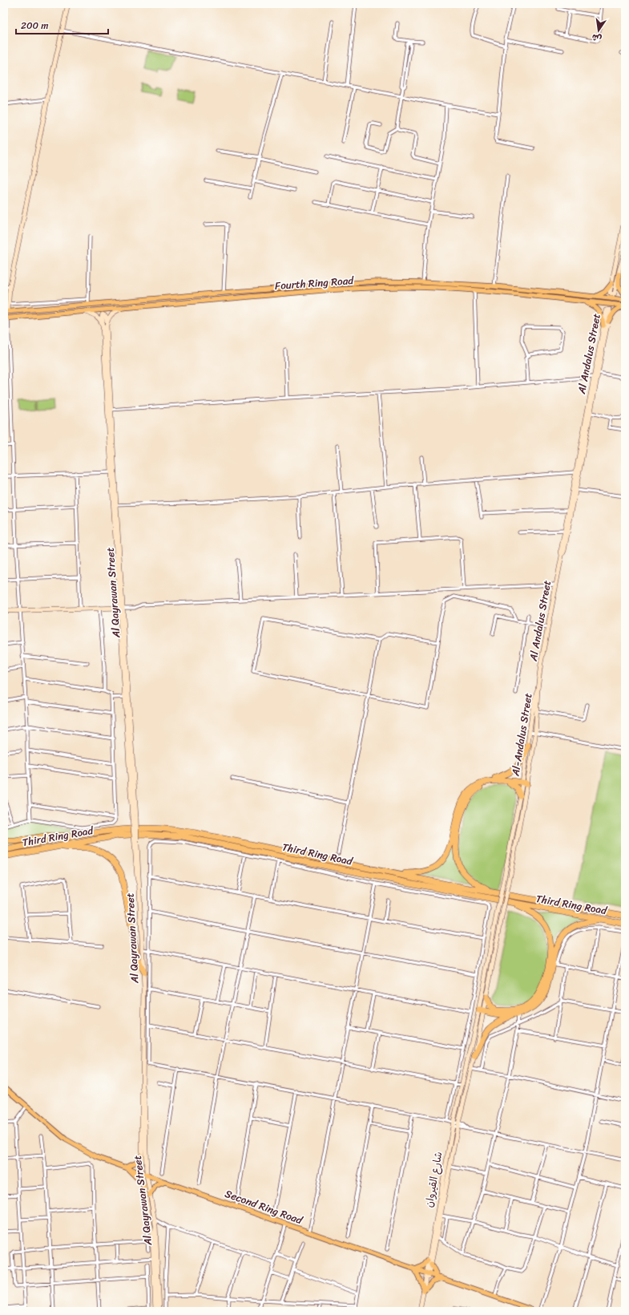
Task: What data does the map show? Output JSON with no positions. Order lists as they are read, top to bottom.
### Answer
{
  "streets": {
    "highway": ["Third Ring Road"],
    "main road": [
      "Fourth Ring Road",
      "Al Andalus Street",
      "Al Qayrawan Street",
      "Al-Andalus Street",
      "شارع القيروان",
      "Second Ring Road"
    ]
  },
  "crossings": [
    ["Al Andalus Street", "Al-Andalus Street"],
    ["Al Qayrawan Street", "Second Ring Road"],
    ["Al-Andalus Street", "شارع القيروان"]
  ],
  "scale_bar": "200 m",
  "north": "bottom"
}
